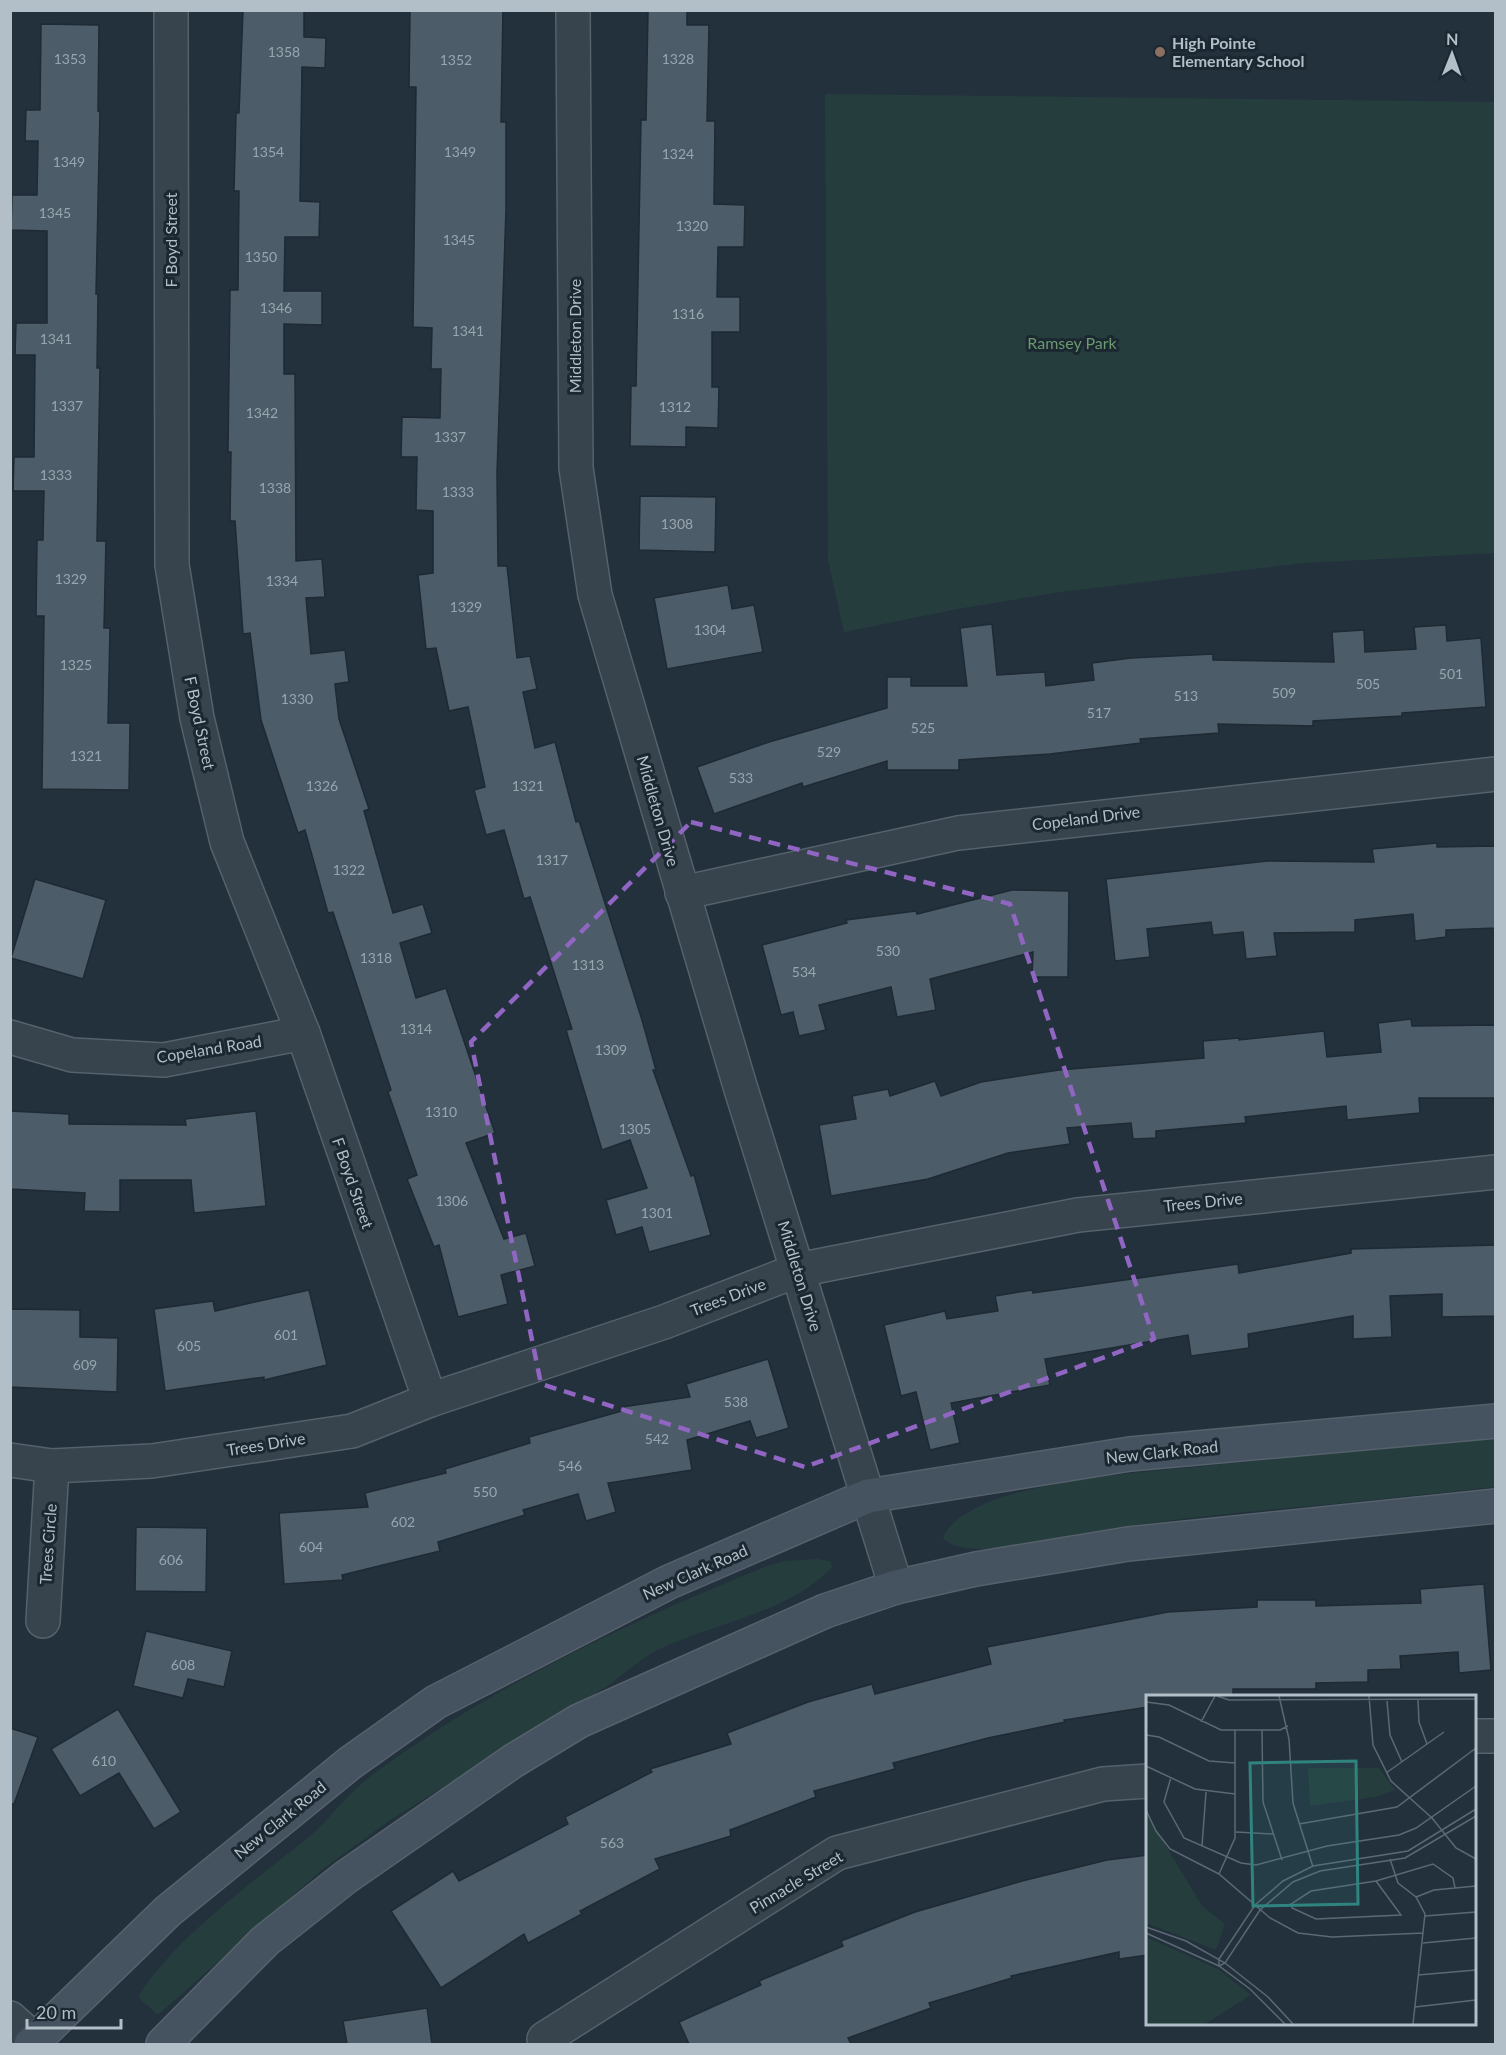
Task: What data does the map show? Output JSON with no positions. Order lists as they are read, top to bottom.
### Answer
{
  "streets": {
    "main road": ["New Clark Road"],
    "street": [
      "F Boyd Street",
      "Middleton Drive",
      "Copeland Drive",
      "Copeland Road",
      "Trees Drive",
      "Trees Circle",
      "Pinnacle Street"
    ]
  },
  "crossings": [
    ["F Boyd Street", "Copeland Road"],
    ["F Boyd Street", "Trees Drive"],
    ["Middleton Drive", "Copeland Drive"],
    ["Middleton Drive", "Trees Drive"],
    ["Middleton Drive", "New Clark Road"],
    ["Trees Drive", "Trees Circle"]
  ],
  "parks": ["Ramsey Park"],
  "places": ["High Pointe Elementary School"],
  "house_numbers": [
    "1358",
    "1353",
    "1328",
    "1352",
    "1354",
    "1349",
    "1324",
    "1349",
    "1345",
    "1320",
    "1345",
    "1350",
    "1346",
    "1316",
    "1341",
    "1341",
    "1337",
    "1312",
    "1342",
    "1337",
    "1333",
    "1338",
    "1333",
    "1308",
    "1329",
    "1334",
    "1329",
    "1304",
    "1325",
    "501",
    "505",
    "509",
    "513",
    "1330",
    "517",
    "525",
    "529",
    "1321",
    "533",
    "1326",
    "1321",
    "1317",
    "1322",
    "530",
    "1318",
    "1313",
    "534",
    "1314",
    "1309",
    "1310",
    "1305",
    "1306",
    "1301",
    "601",
    "605",
    "609",
    "538",
    "542",
    "546",
    "550",
    "602",
    "604",
    "606",
    "608",
    "610",
    "563"
  ],
  "scale_bar": "20 m",
  "north": "top"
}
